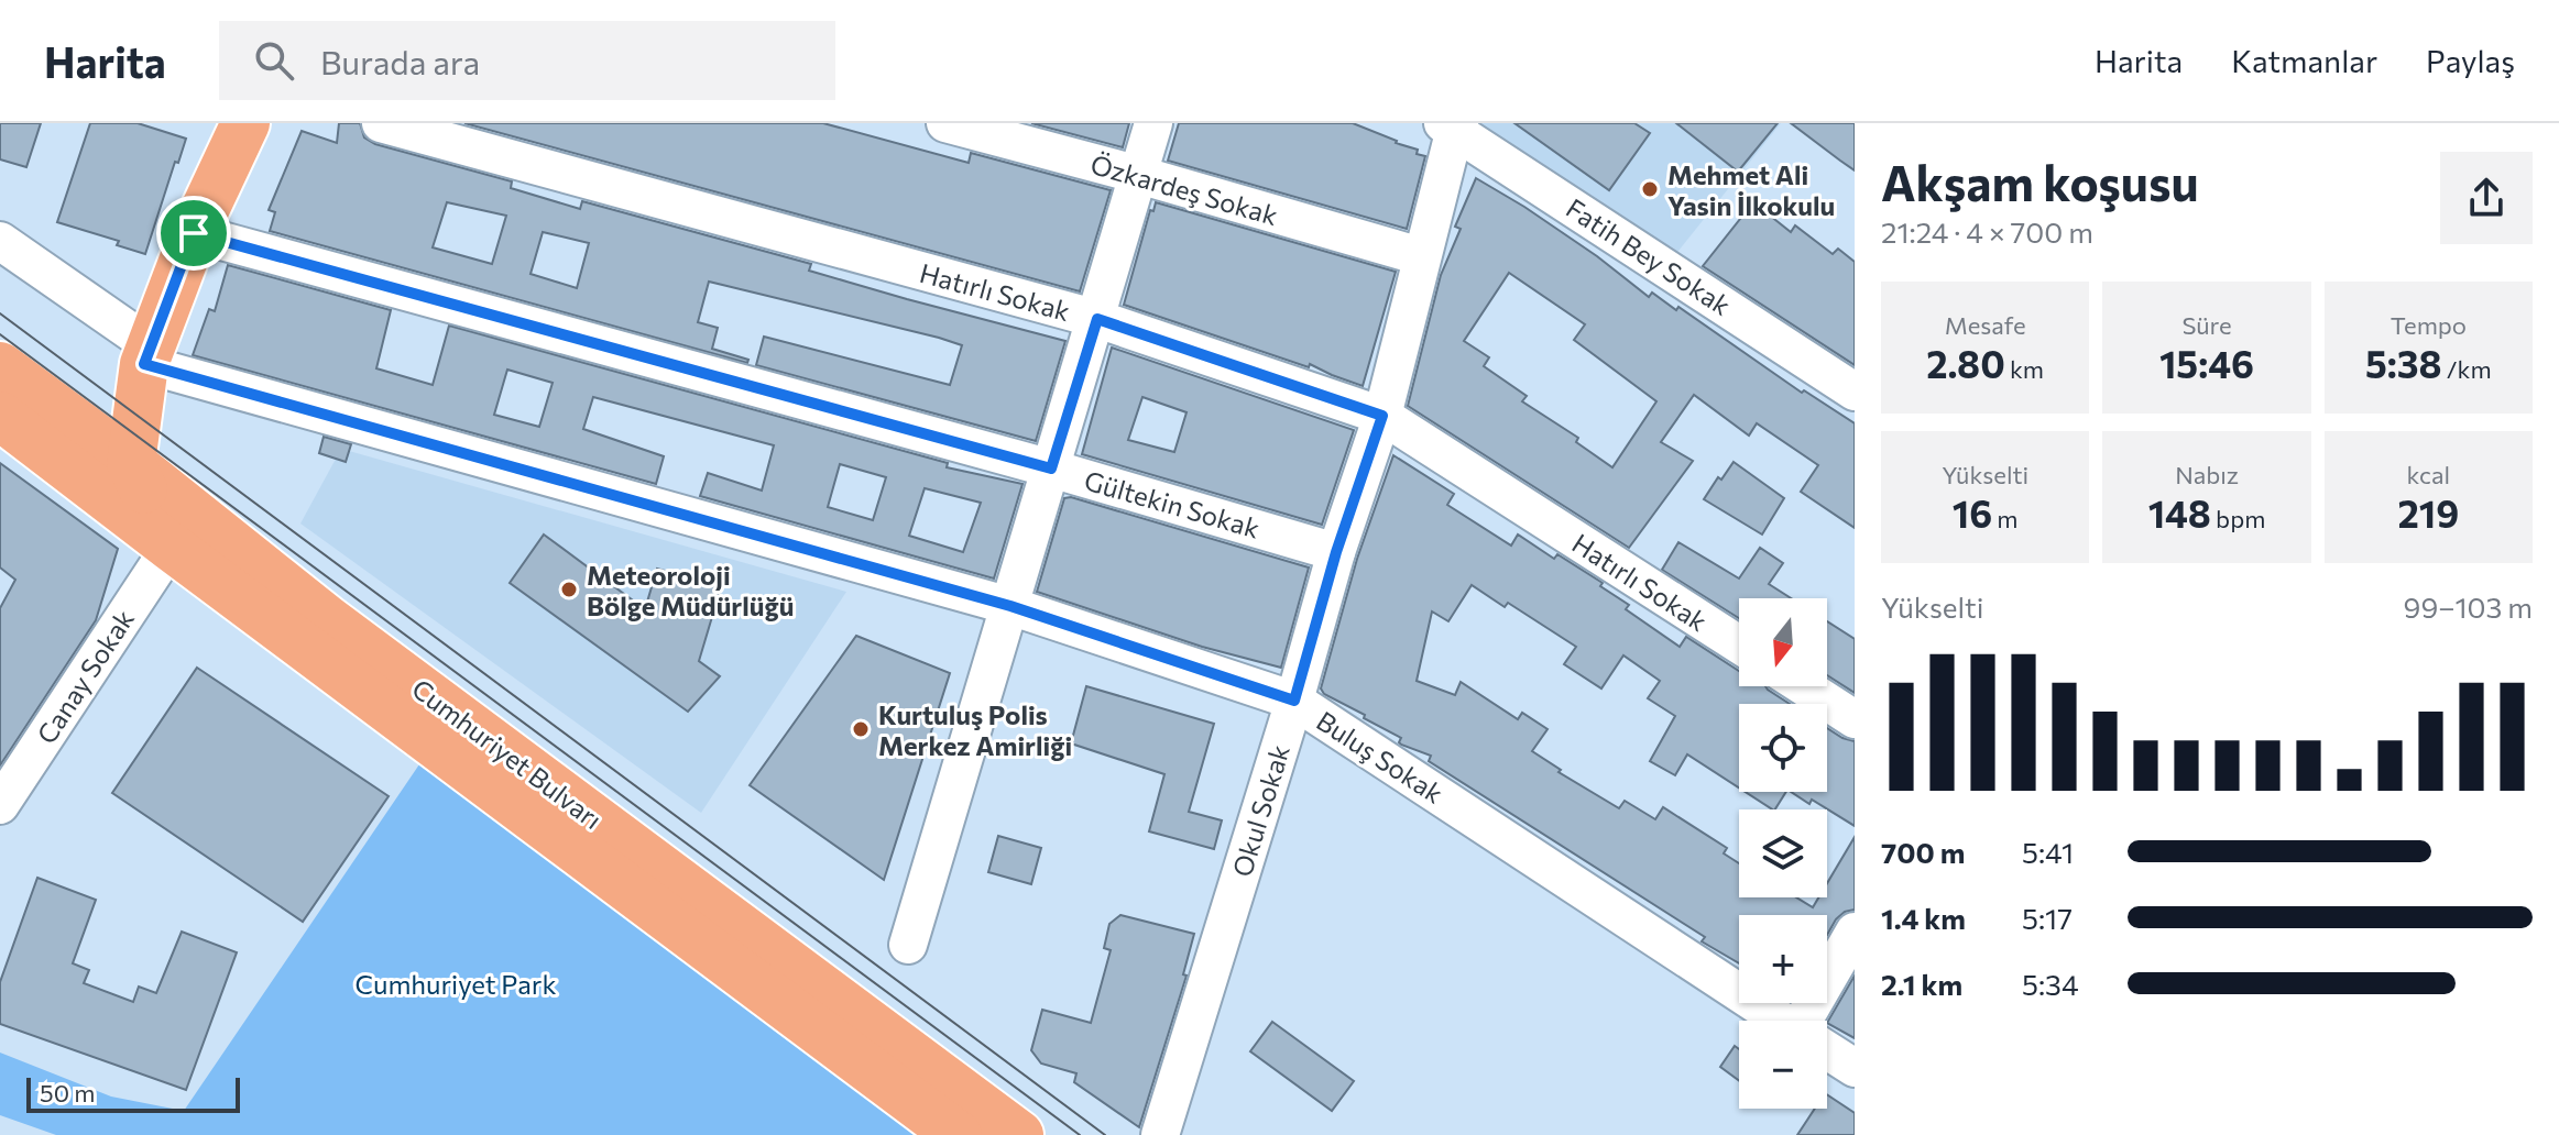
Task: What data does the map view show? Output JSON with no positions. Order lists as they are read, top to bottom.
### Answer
{
  "streets": {
    "main road": ["Cumhuriyet Bulvarı"],
    "street": [
      "Özkardeş Sokak",
      "Fatih Bey Sokak",
      "Hatırlı Sokak",
      "Gültekin Sokak",
      "Canay Sokak",
      "Buluş Sokak",
      "Okul Sokak"
    ]
  },
  "crossings": [
    ["Özkardeş Sokak", "Okul Sokak"],
    ["Fatih Bey Sokak", "Okul Sokak"],
    ["Hatırlı Sokak", "Okul Sokak"],
    ["Gültekin Sokak", "Okul Sokak"],
    ["Canay Sokak", "Cumhuriyet Bulvarı"],
    ["Buluş Sokak", "Okul Sokak"]
  ],
  "parks": ["Cumhuriyet Park"],
  "places": ["Mehmet Ali Yasin İlkokulu", "Meteoroloji Bölge Müdürlüğü", "Kurtuluş Polis Merkez Amirliği"],
  "scale_bar": "50 m",
  "north": "bottom",
  "page": {
    "header": "Harita",
    "search": "Burada ara",
    "nav": ["Harita", "Katmanlar", "Paylaş"],
    "heading": ["Akşam koşusu", "21:24 · 4 × 700 m"],
    "stats": [
      ["Mesafe", "2.80 km"],
      ["Süre", "15:46"],
      ["Tempo", "5:38 /km"],
      ["Yükselti", "16 m"],
      ["Nabız", "148 bpm"],
      ["kcal", "219"]
    ],
    "chart": ["Yükselti", "99–103 m"],
    "map_buttons": ["+", "−"],
    "list": [
      {
        "name": "700 m",
        "note": "5:41"
      },
      {
        "name": "1.4 km",
        "note": "5:17"
      },
      {
        "name": "2.1 km",
        "note": "5:34"
      }
    ],
    "scale": "50 m"
  }
}
